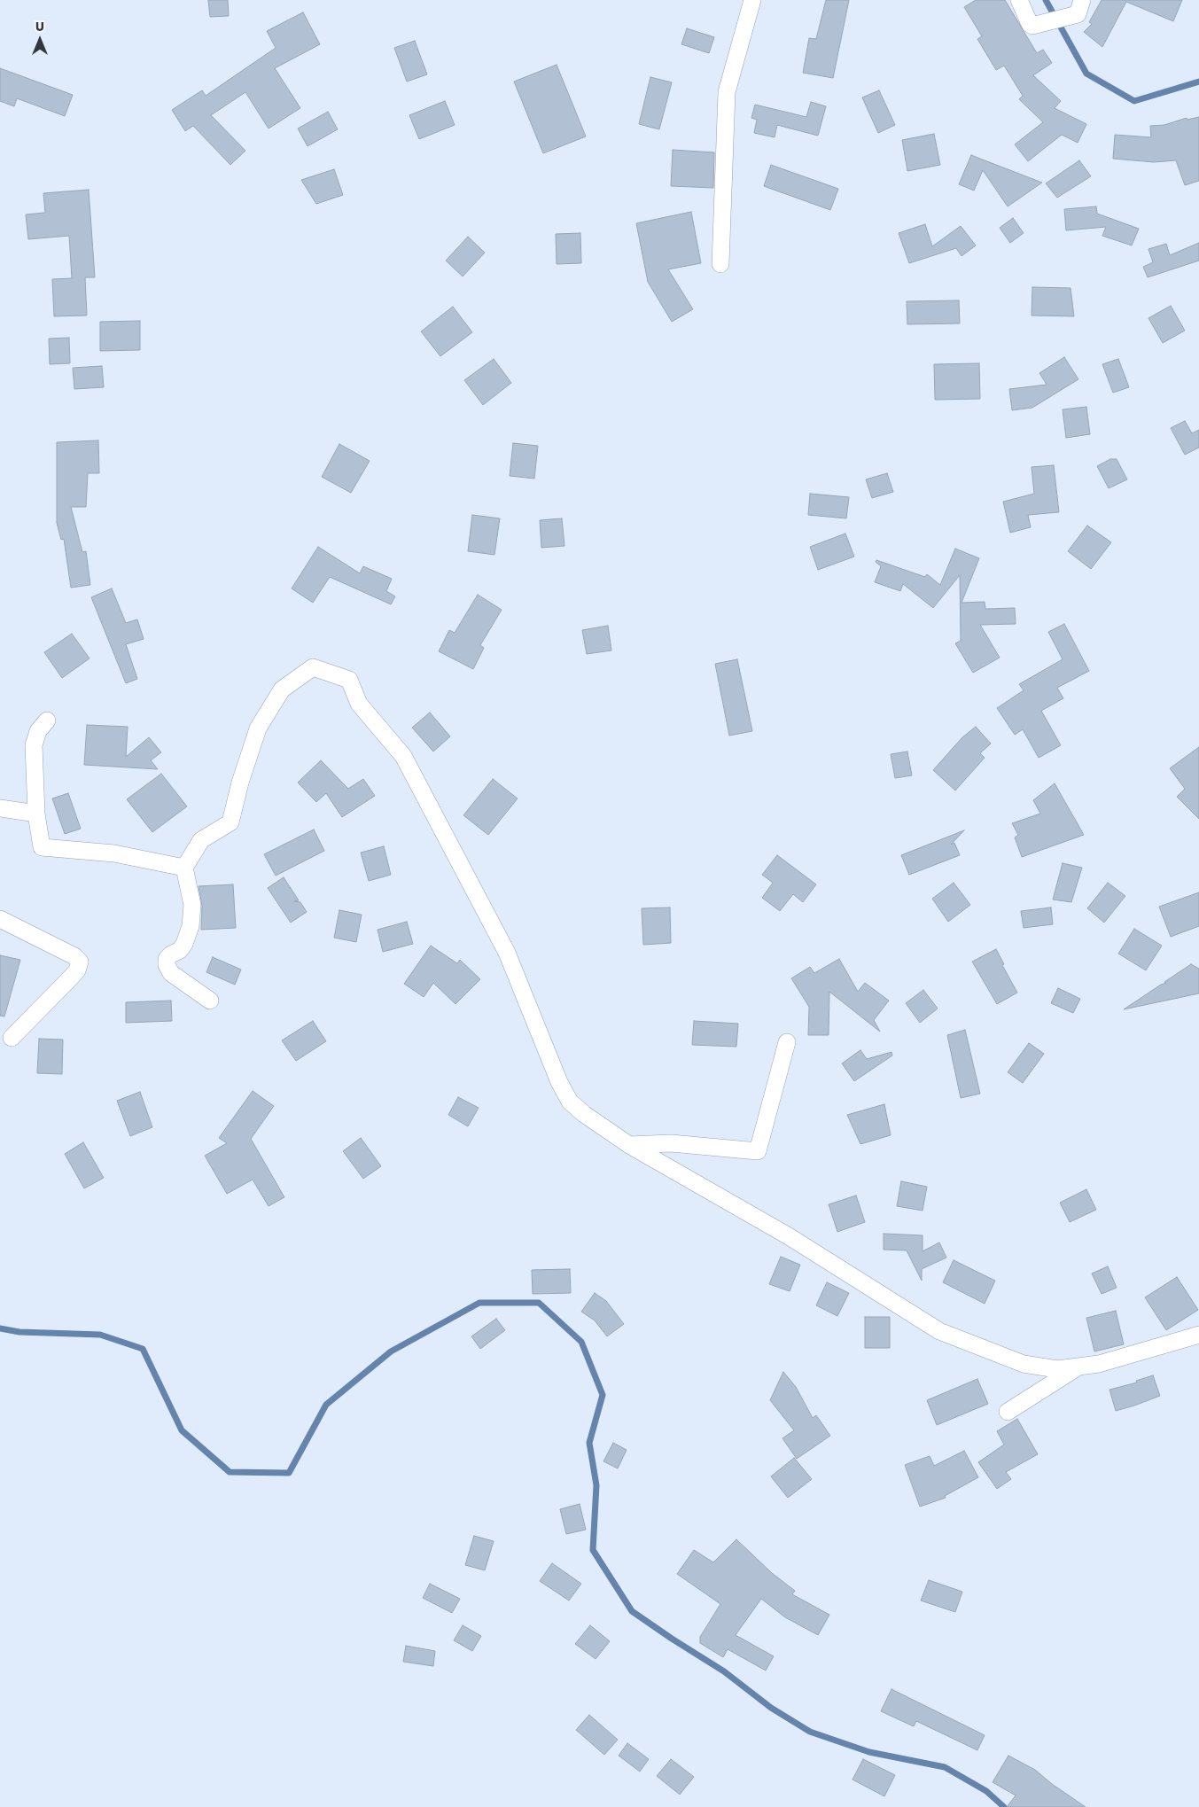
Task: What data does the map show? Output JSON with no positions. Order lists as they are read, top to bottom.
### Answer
{
  "north": "top"
}
